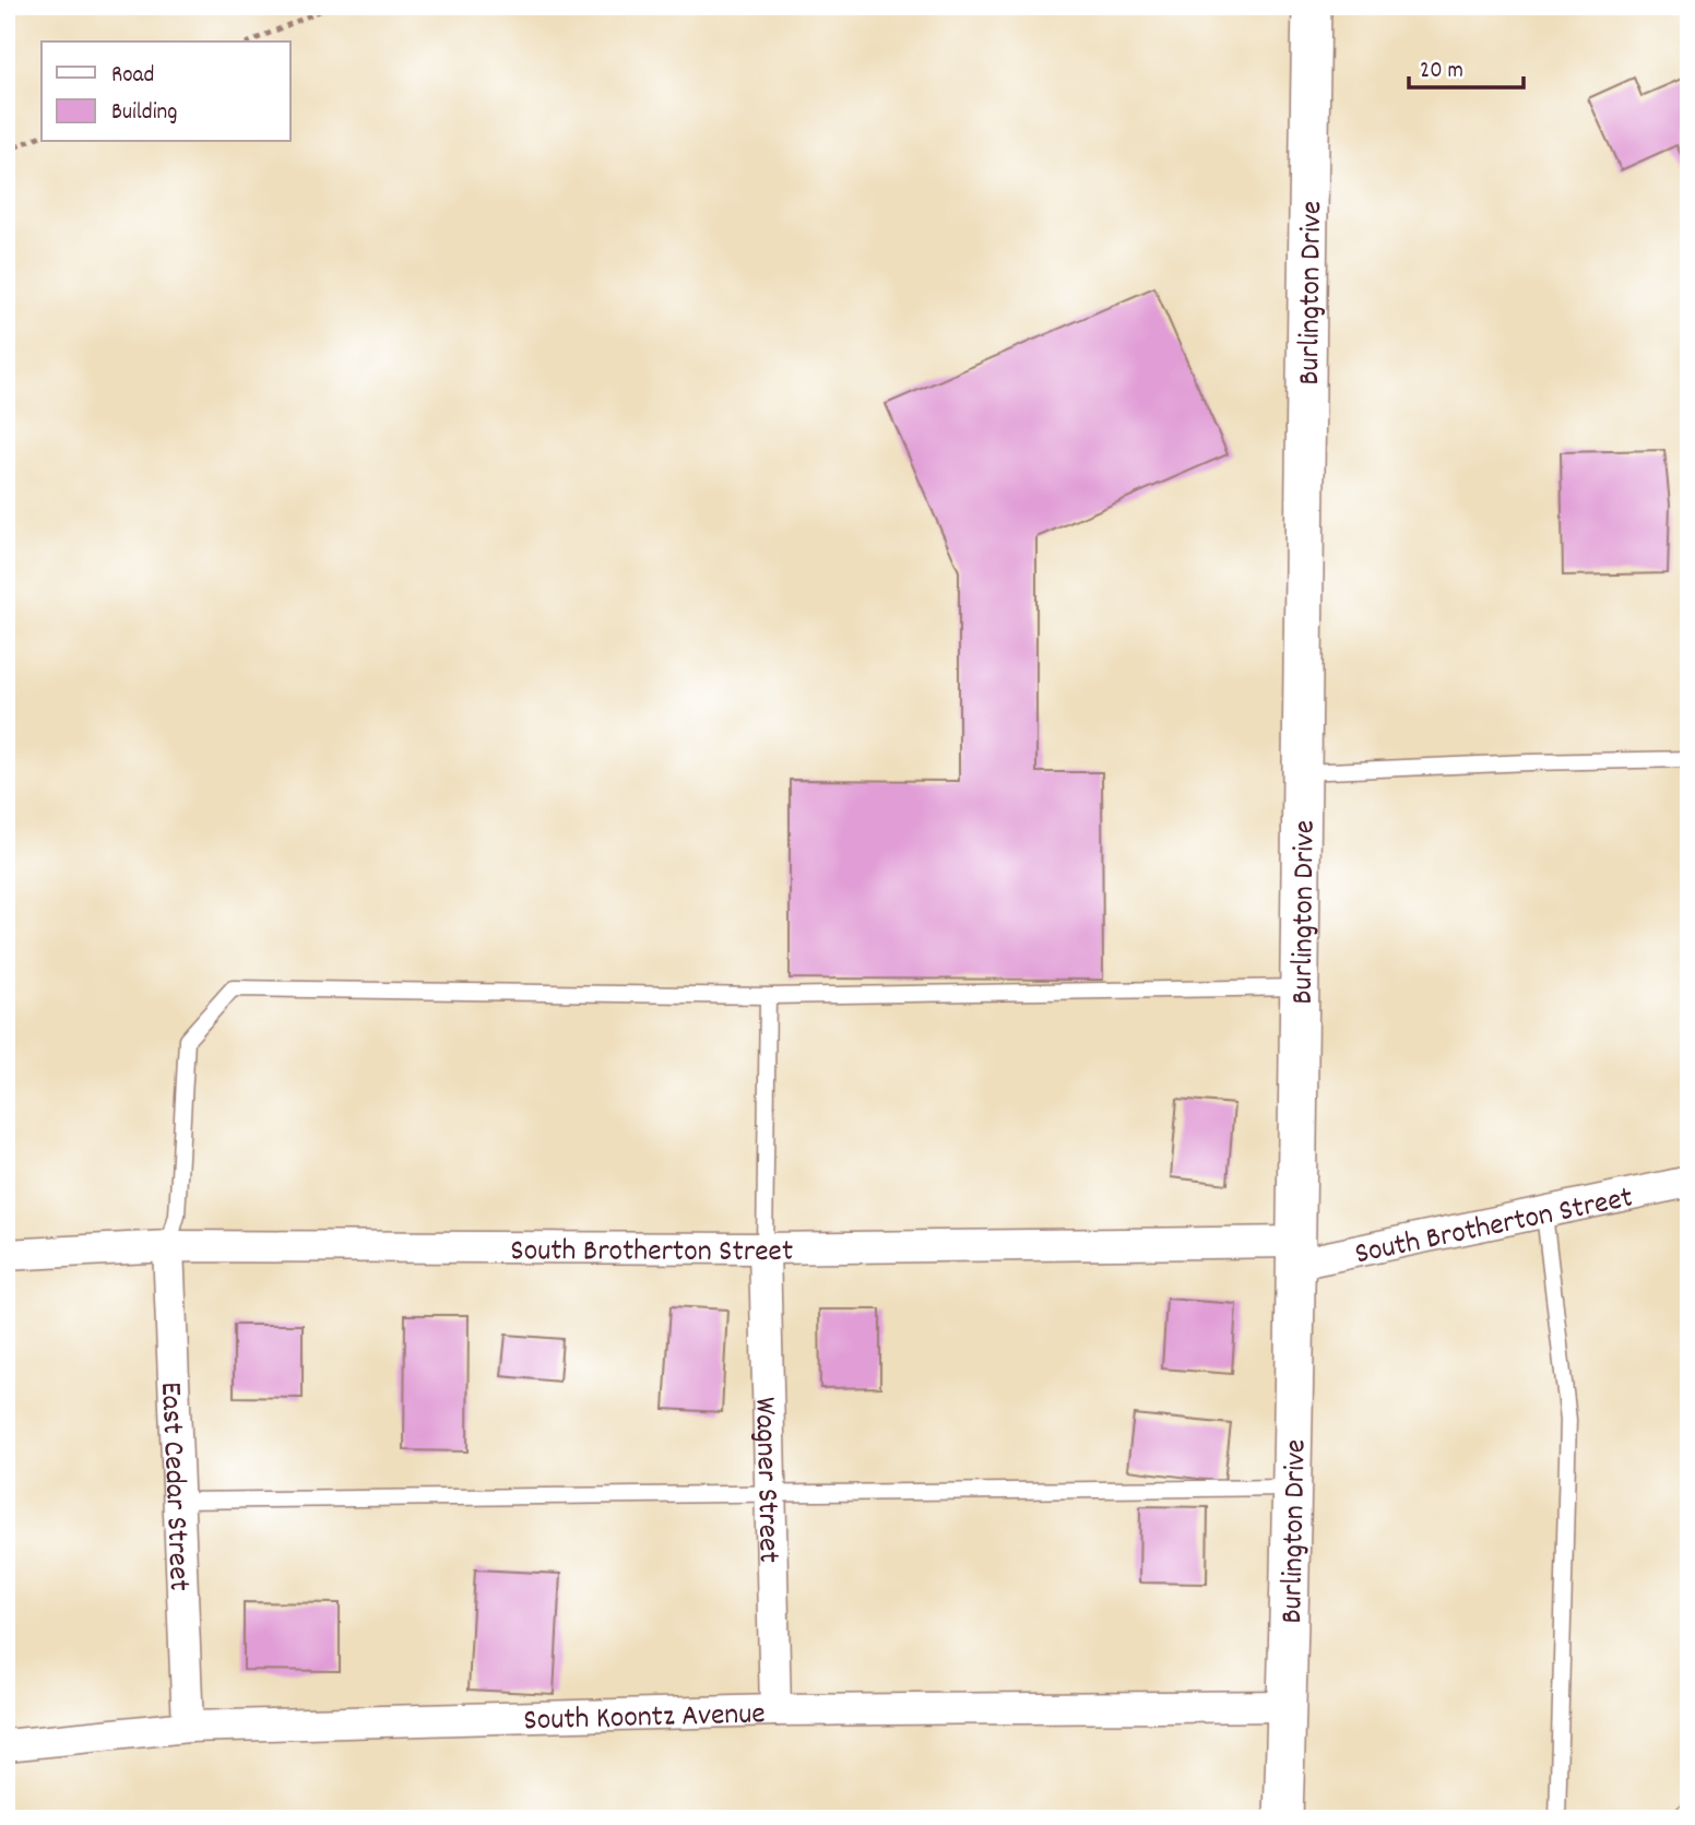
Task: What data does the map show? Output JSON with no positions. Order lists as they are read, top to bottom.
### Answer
{
  "streets": {
    "street": [
      "Burlington Drive",
      "South Brotherton Street",
      "Wagner Street",
      "East Cedar Street",
      "South Koontz Avenue"
    ]
  },
  "crossings": [
    ["Burlington Drive", "South Brotherton Street"],
    ["Burlington Drive", "South Koontz Avenue"],
    ["South Brotherton Street", "Wagner Street"],
    ["South Brotherton Street", "East Cedar Street"],
    ["Wagner Street", "South Koontz Avenue"],
    ["East Cedar Street", "South Koontz Avenue"]
  ],
  "legend": ["Road", "Building"],
  "scale_bar": "20 m"
}
